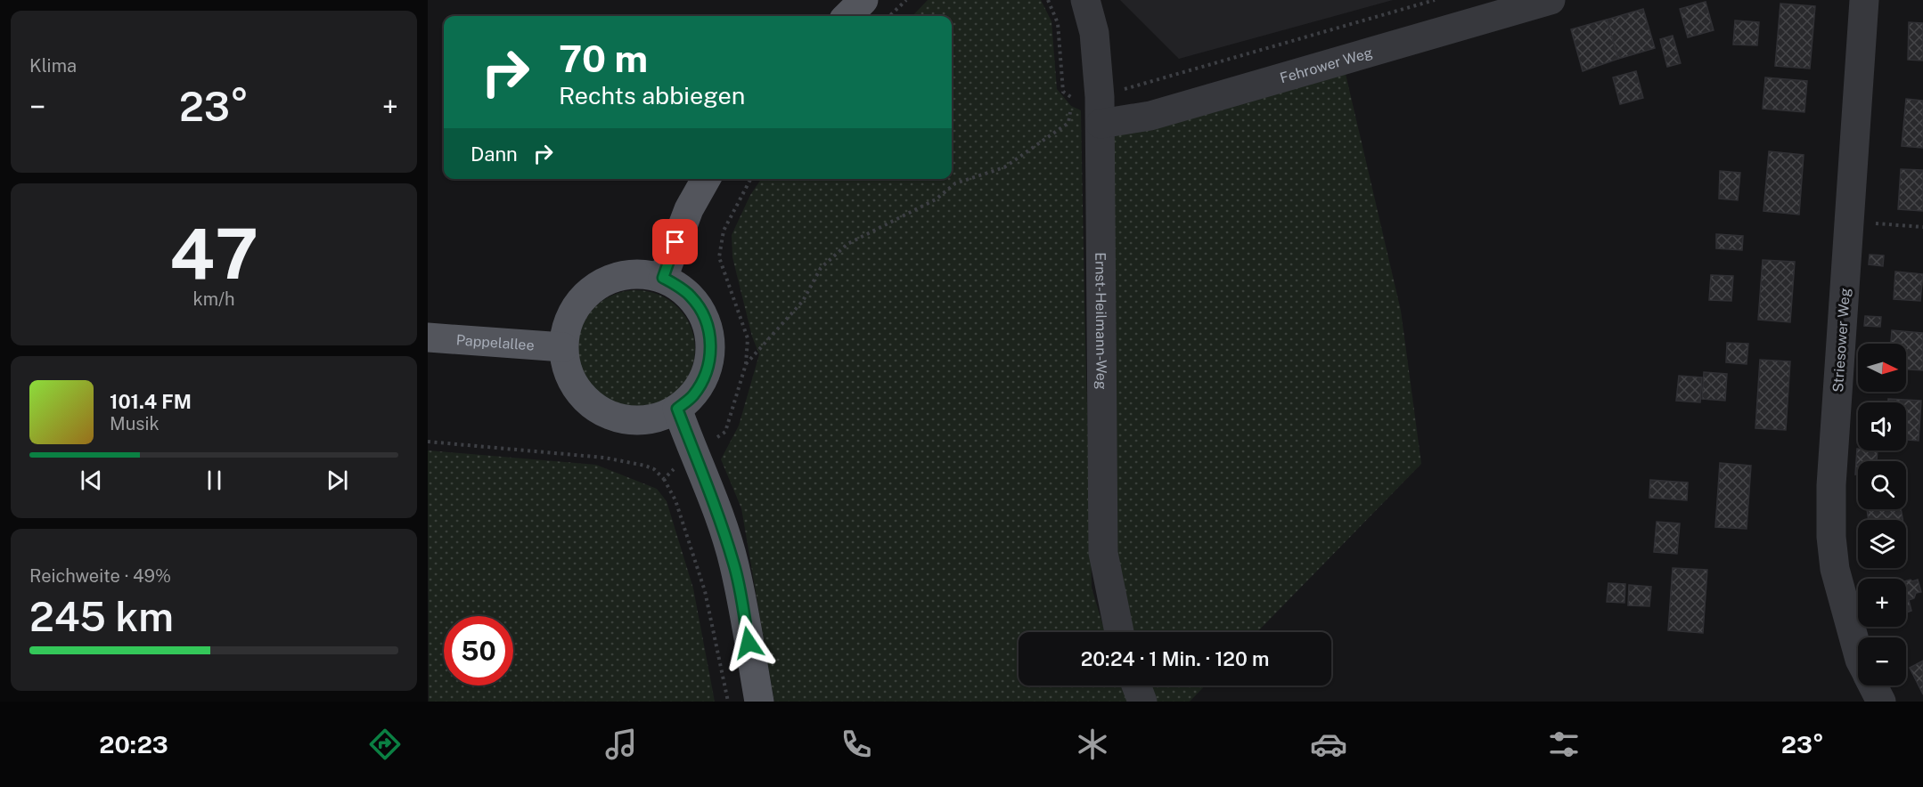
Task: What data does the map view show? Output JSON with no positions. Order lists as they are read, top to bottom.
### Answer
{
  "streets": {
    "main road": ["Pappelallee"],
    "street": ["Fehrower Weg", "Ernst-Heilmann-Weg", "Striesower Weg"]
  },
  "crossings": [
    ["Fehrower Weg", "Ernst-Heilmann-Weg"]
  ],
  "north": "right",
  "page": {
    "tile": [
      "Klima",
      ["47", "km/h"],
      ["Reichweite · 49%", "245 km"]
    ],
    "turn": ["70 m", "Rechts abbiegen"],
    "heat": ["−", "23°", "+"],
    "then": "Dann",
    "map_buttons": ["+", "−"],
    "song": ["101.4 FM", "Musik"],
    "limit": "50",
    "trip": "20:24 · 1 Min. · 120 m",
    "tabs": ["20:23", "23°"]
  }
}
